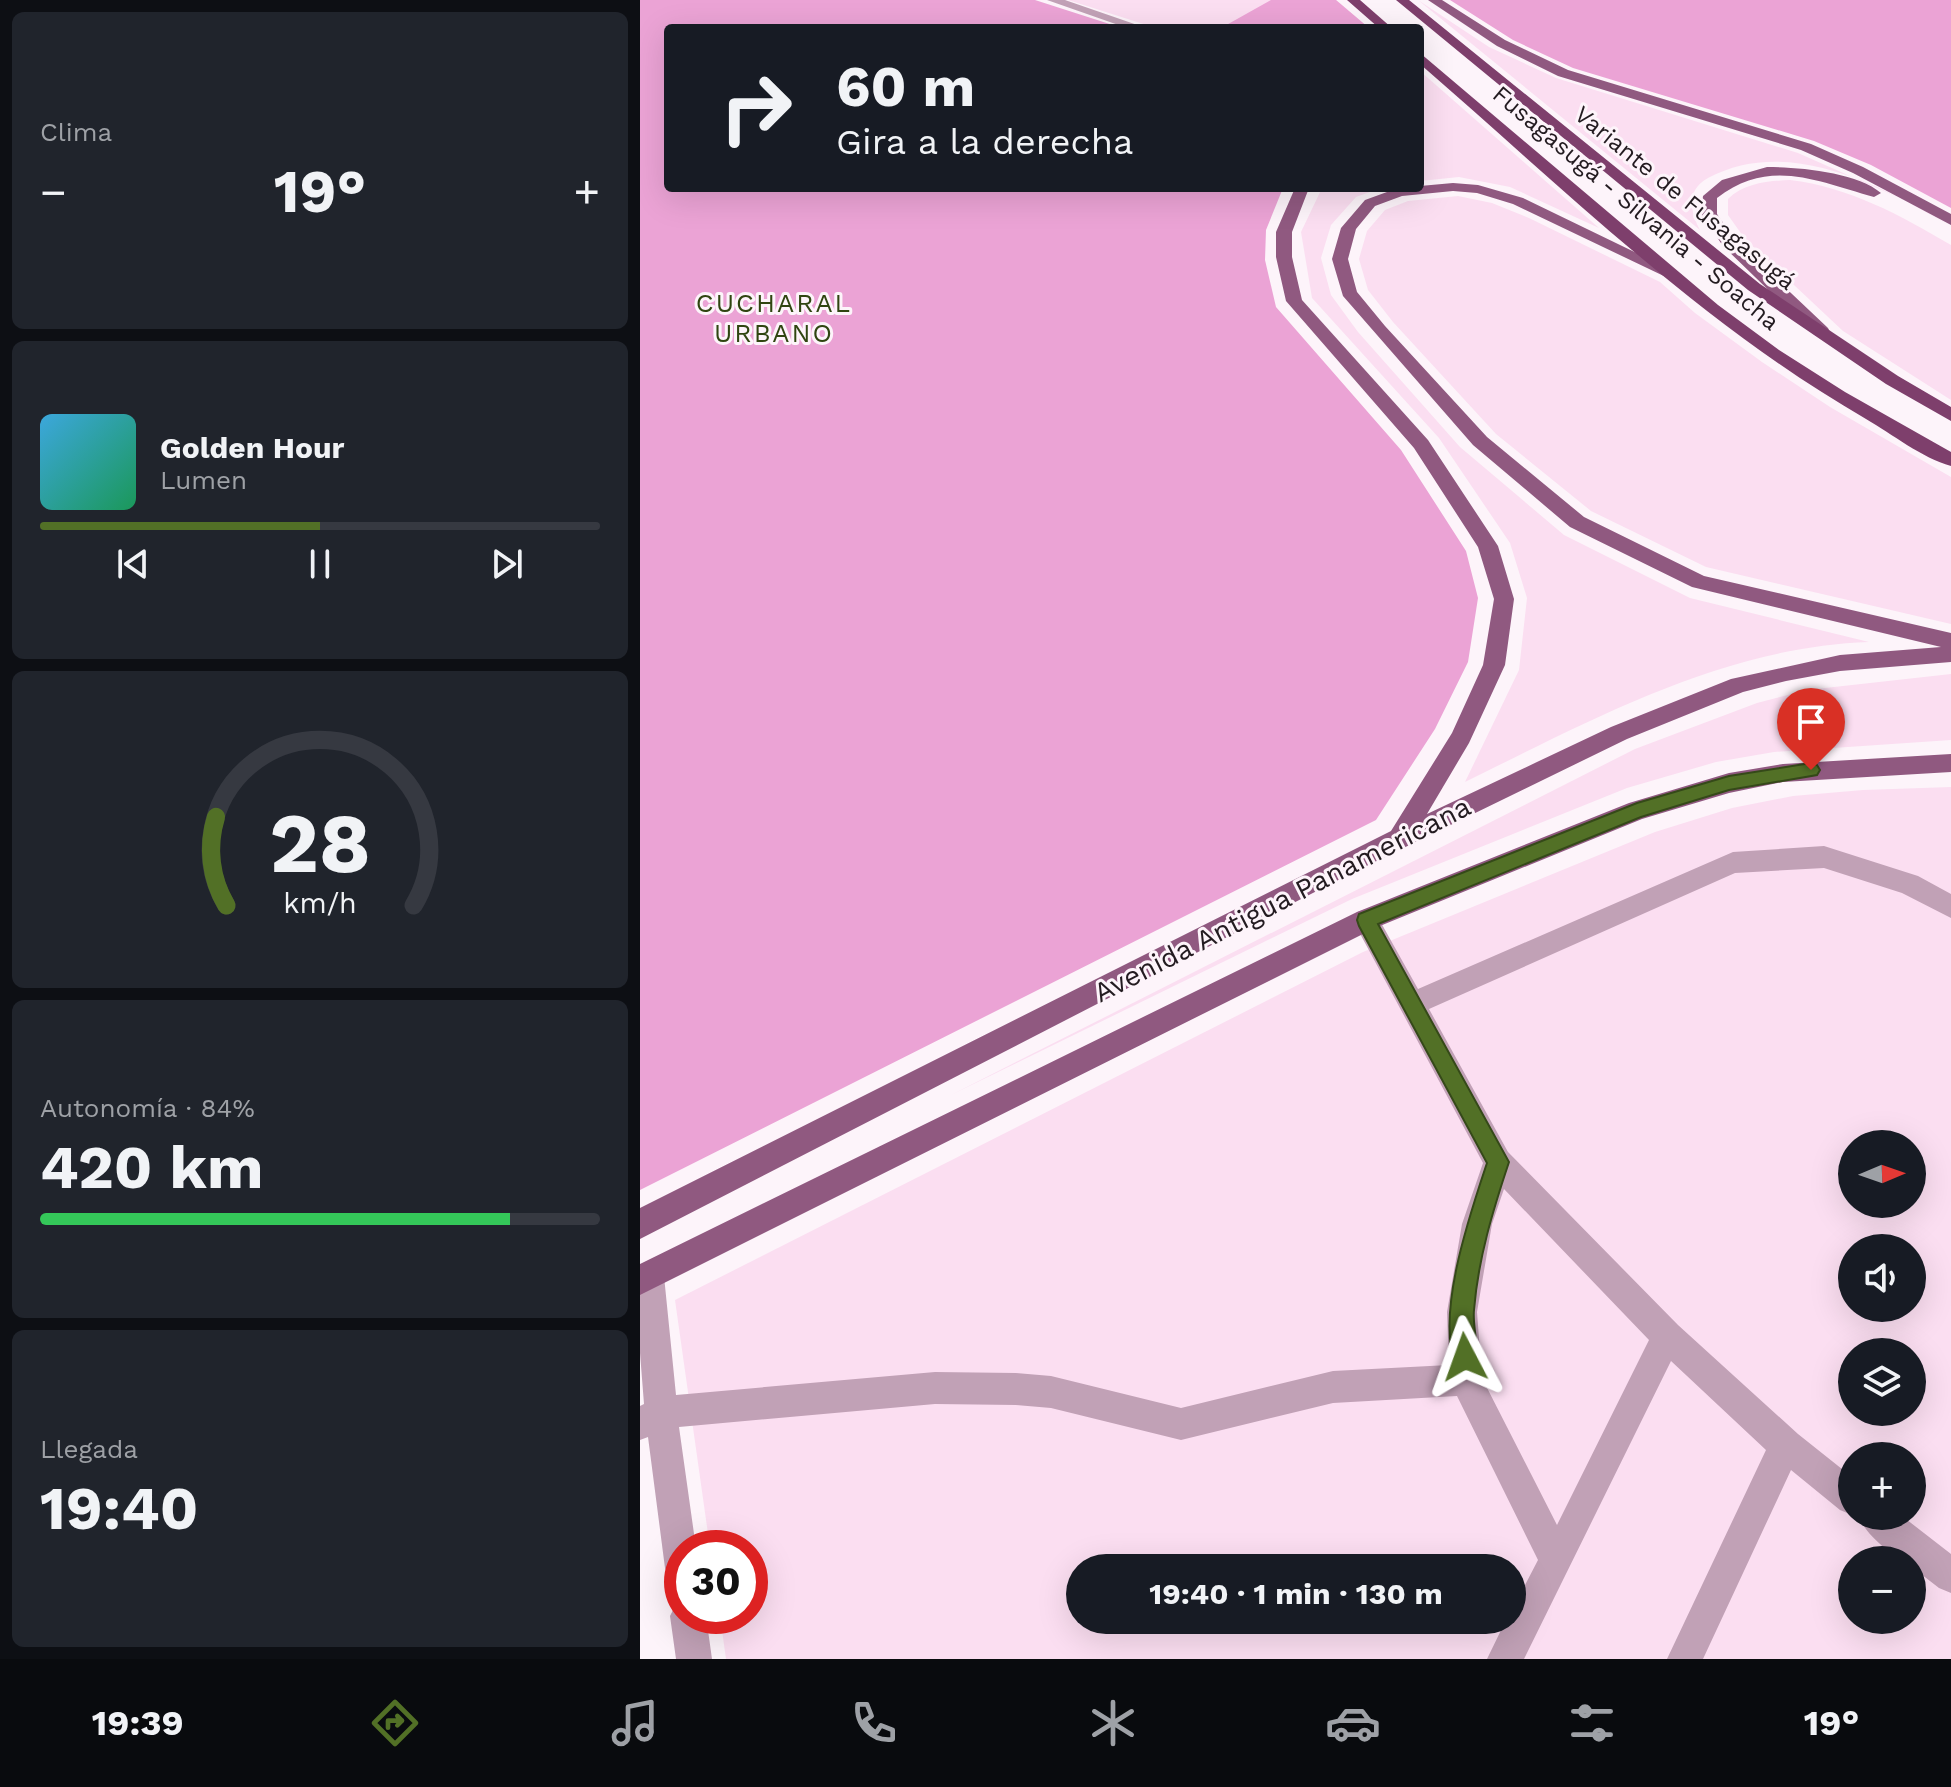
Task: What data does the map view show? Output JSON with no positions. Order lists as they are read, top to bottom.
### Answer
{
  "streets": {
    "highway": ["Variante de Fusagasugá", "Fusagasugá - Silvania - Soacha"],
    "main road": ["Avenida Antigua Panamericana"]
  },
  "districts": ["CUCHARAL URBANO"],
  "north": "right",
  "page": {
    "tile": [
      "Clima",
      ["Autonomía · 84%", "420 km"],
      ["Llegada", "19:40"]
    ],
    "turn": ["60 m", "Gira a la derecha"],
    "heat": ["−", "19°", "+"],
    "song": ["Golden Hour", "Lumen"],
    "map_buttons": ["+", "−"],
    "limit": "30",
    "trip": "19:40 · 1 min · 130 m",
    "tabs": ["19:39", "19°"],
    "gauge": ["28", "km/h"]
  }
}
